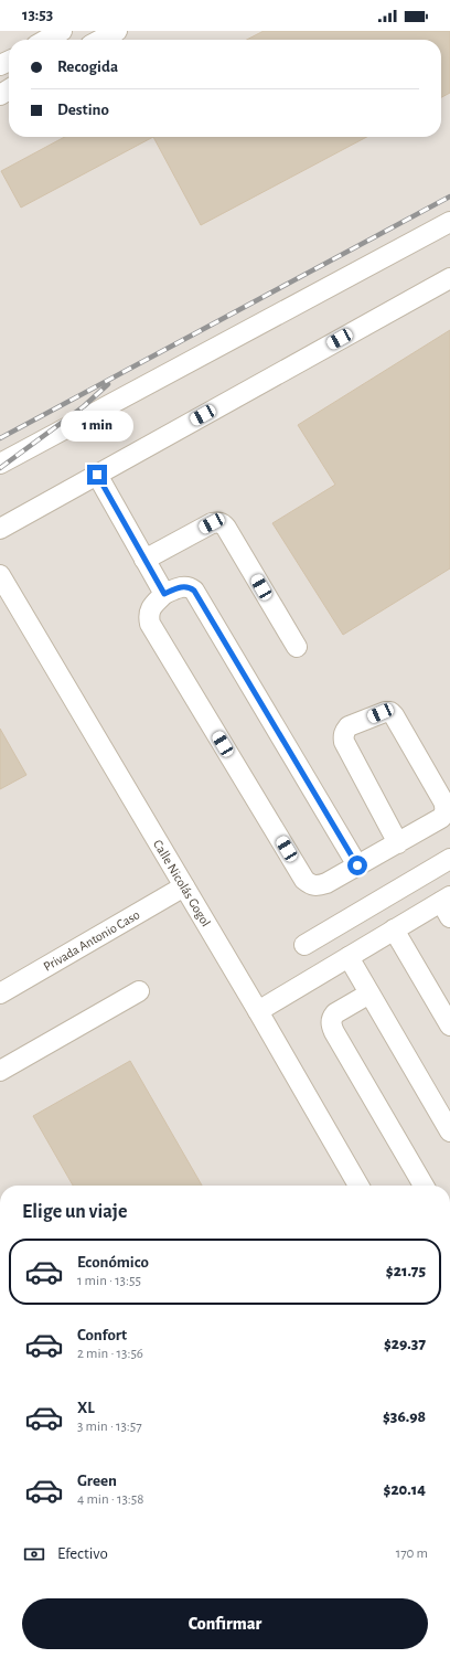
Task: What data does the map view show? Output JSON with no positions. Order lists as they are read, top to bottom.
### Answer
{
  "streets": {
    "street": ["Calle Nicolás Gogol", "Privada Antonio Caso"]
  },
  "crossings": [
    ["Calle Nicolás Gogol", "Privada Antonio Caso"]
  ],
  "page": {
    "status": "13:53",
    "banner": ["Recogida", "Destino"],
    "bubble": "1 min",
    "heading": "Elige un viaje",
    "list": [
      {
        "name": "Económico",
        "note": "1 min · 13:55",
        "value": "$21.75"
      },
      {
        "name": "Confort",
        "note": "2 min · 13:56",
        "value": "$29.37"
      },
      {
        "name": "XL",
        "note": "3 min · 13:57",
        "value": "$36.98"
      },
      {
        "name": "Green",
        "note": "4 min · 13:58",
        "value": "$20.14"
      }
    ],
    "pay": ["Efectivo", "170 m"],
    "buttons": "Confirmar"
  }
}
